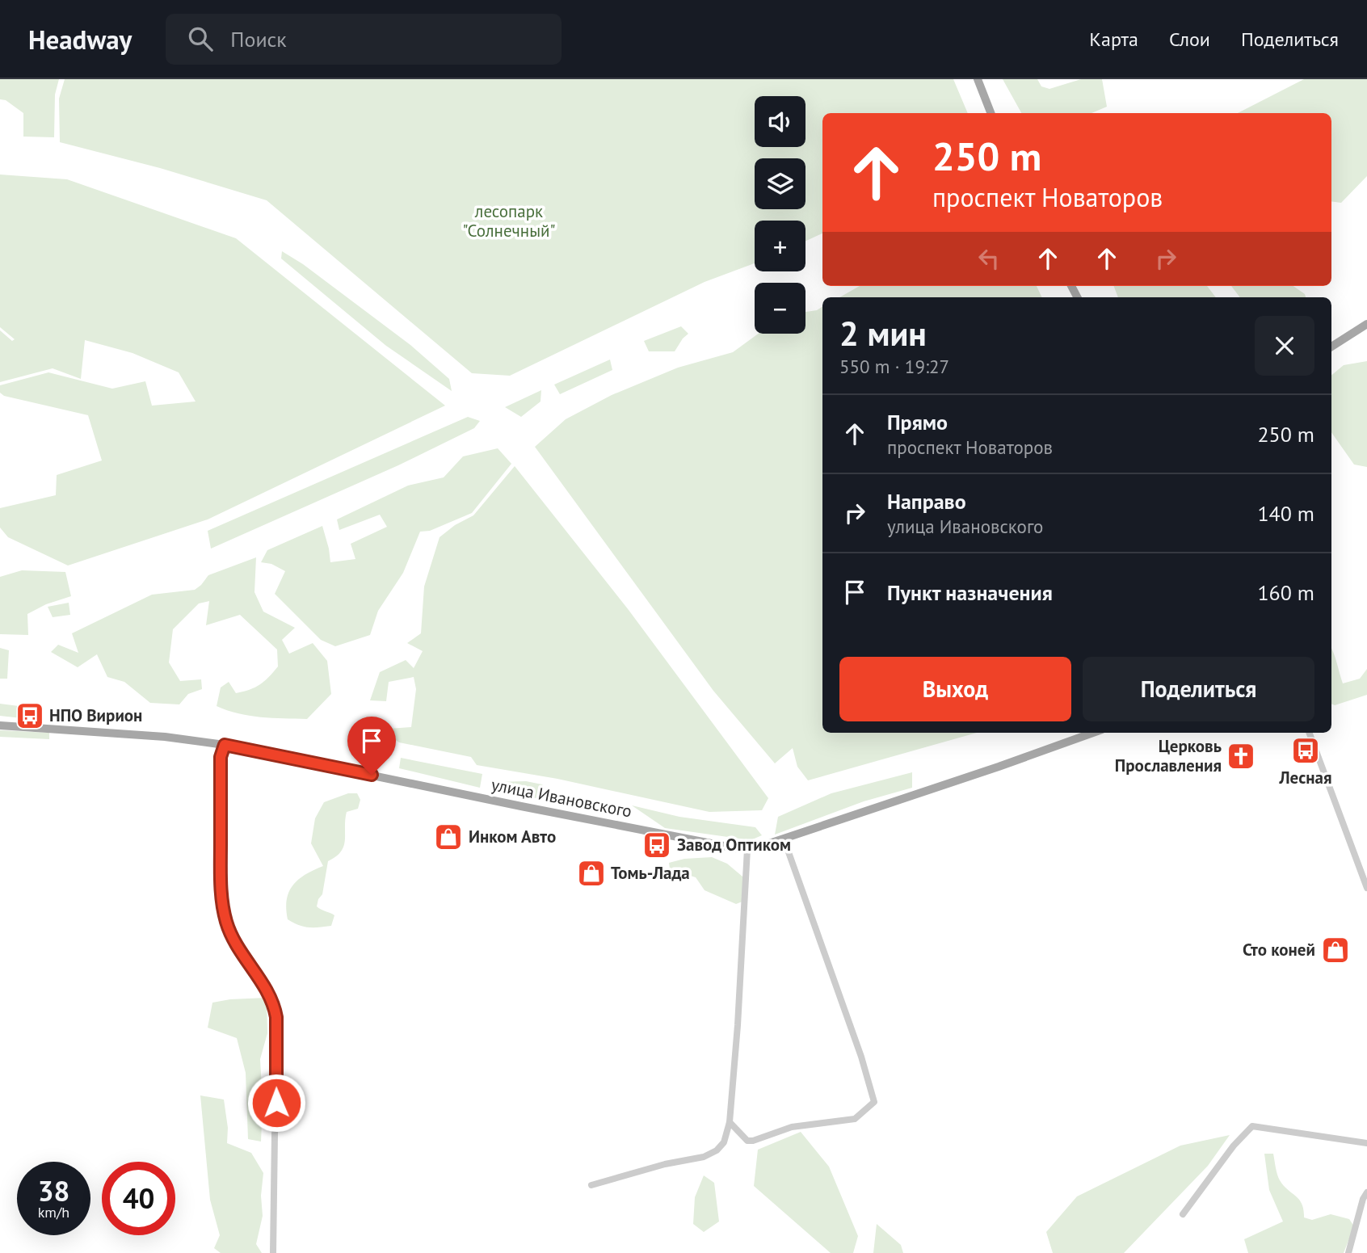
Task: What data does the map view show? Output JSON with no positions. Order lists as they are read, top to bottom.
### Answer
{
  "streets": {
    "main road": ["улица Ивановского"]
  },
  "parks": ["лесопарк \"Солнечный\""],
  "places": {
    "bus stop": ["НПО Вирион", "Лесная", "Завод Оптиком"],
    "church": ["Церковь Прославления"],
    "shop": ["Инком Авто", "Томь-Лада", "Сто коней"]
  },
  "page": {
    "header": "Headway",
    "search": "Поиск",
    "nav": ["Карта", "Слои", "Поделиться"],
    "map_buttons": ["+", "−"],
    "turn": ["250 m", "проспект Новаторов"],
    "heading": ["2 мин", "550 m · 19:27"],
    "list": [
      {
        "name": "Прямо",
        "note": "проспект Новаторов",
        "value": "250 m"
      },
      {
        "name": "Направо",
        "note": "улица Ивановского",
        "value": "140 m"
      },
      {
        "name": "Пункт назначения",
        "value": "160 m"
      }
    ],
    "buttons": ["Выход", "Поделиться"],
    "speed": "38 km/h",
    "limit": "40"
  }
}
